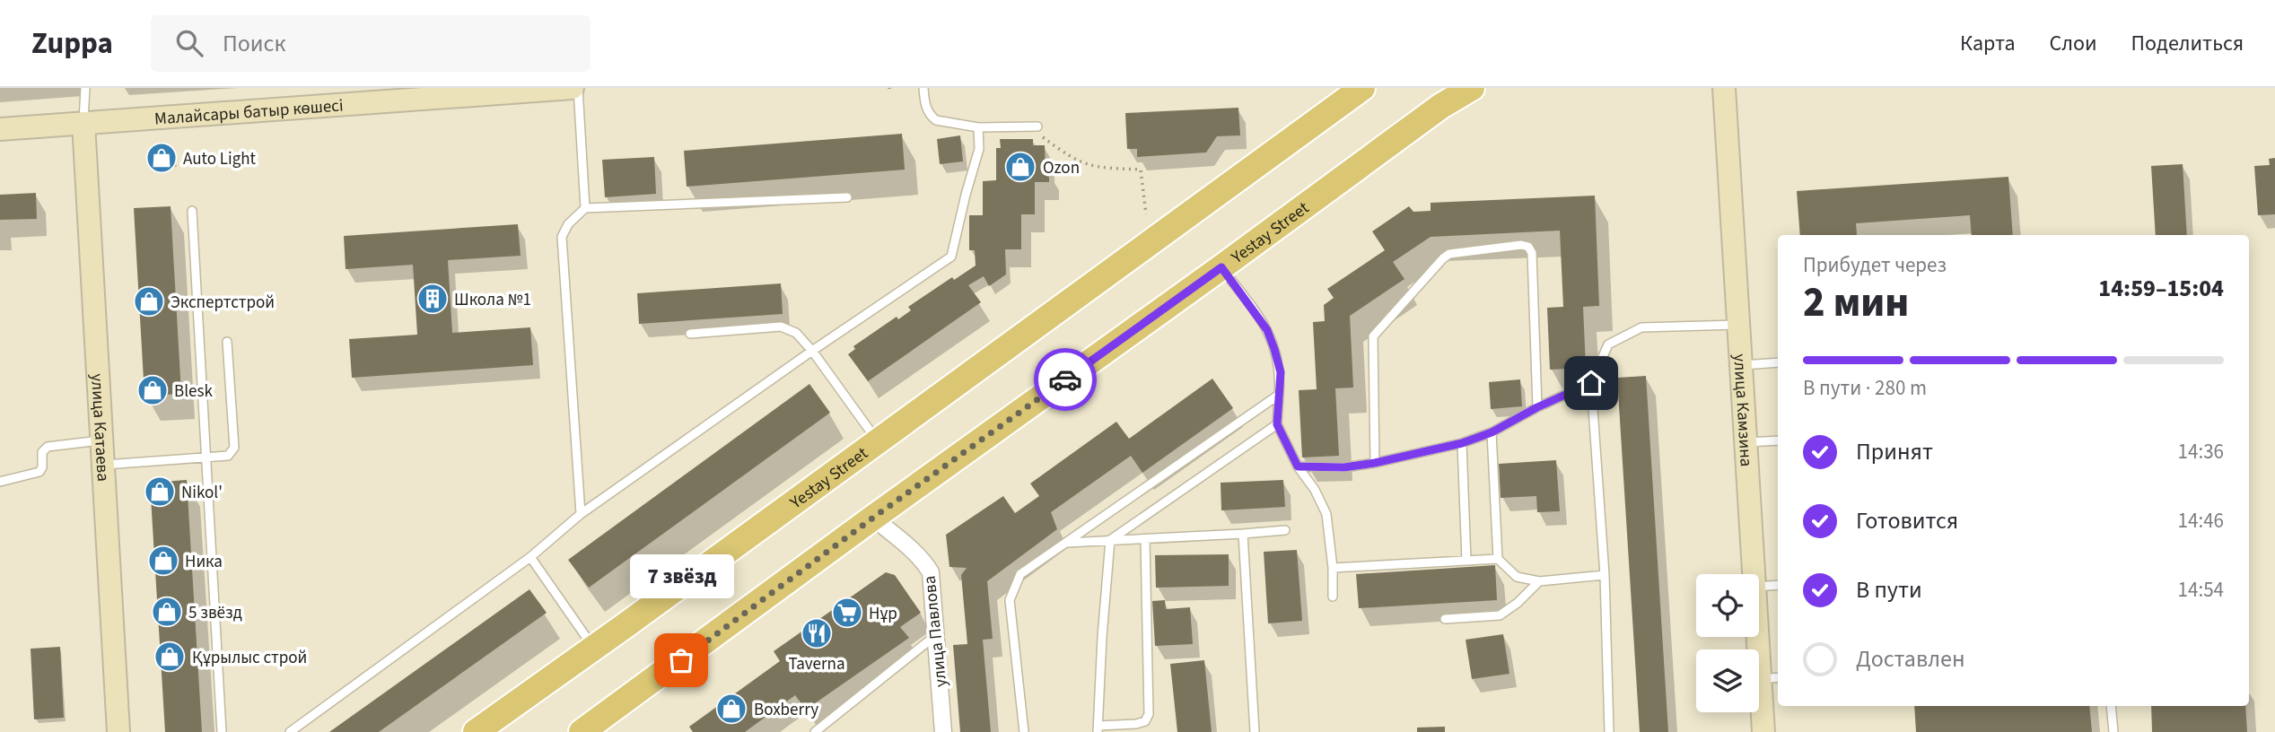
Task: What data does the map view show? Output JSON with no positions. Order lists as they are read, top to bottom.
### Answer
{
  "streets": {
    "main road": ["Yestay Street"],
    "street": [
      "Малайсары батыр көшесі",
      "улица Камзина",
      "улица Катаева",
      "улица Павлова"
    ]
  },
  "crossings": [
    ["Малайсары батыр көшесі", "улица Катаева"],
    ["Yestay Street", "улица Павлова"]
  ],
  "places": {
    "shop": [
      "Auto Light",
      "Ozon",
      "Экспертстрой",
      "Blesk",
      "Nikol'",
      "Ника",
      "5 звёзд",
      "Құрылыс строй",
      "Boxberry"
    ],
    "building": ["Школа №1"],
    "supermarket": ["Нұр"],
    "restaurant": ["Taverna"],
    "other": ["7 звёзд"]
  },
  "page": {
    "header": "Zuppa",
    "search": "Поиск",
    "nav": ["Карта", "Слои", "Поделиться"],
    "heading": ["2 мин", "Прибудет через", "14:59–15:04"],
    "bar": "В пути · 280 m",
    "list": [
      ["Принят", "14:36"],
      ["Готовится", "14:46"],
      ["В пути", "14:54"],
      "Доставлен"
    ],
    "bubble": "7 звёзд"
  }
}
